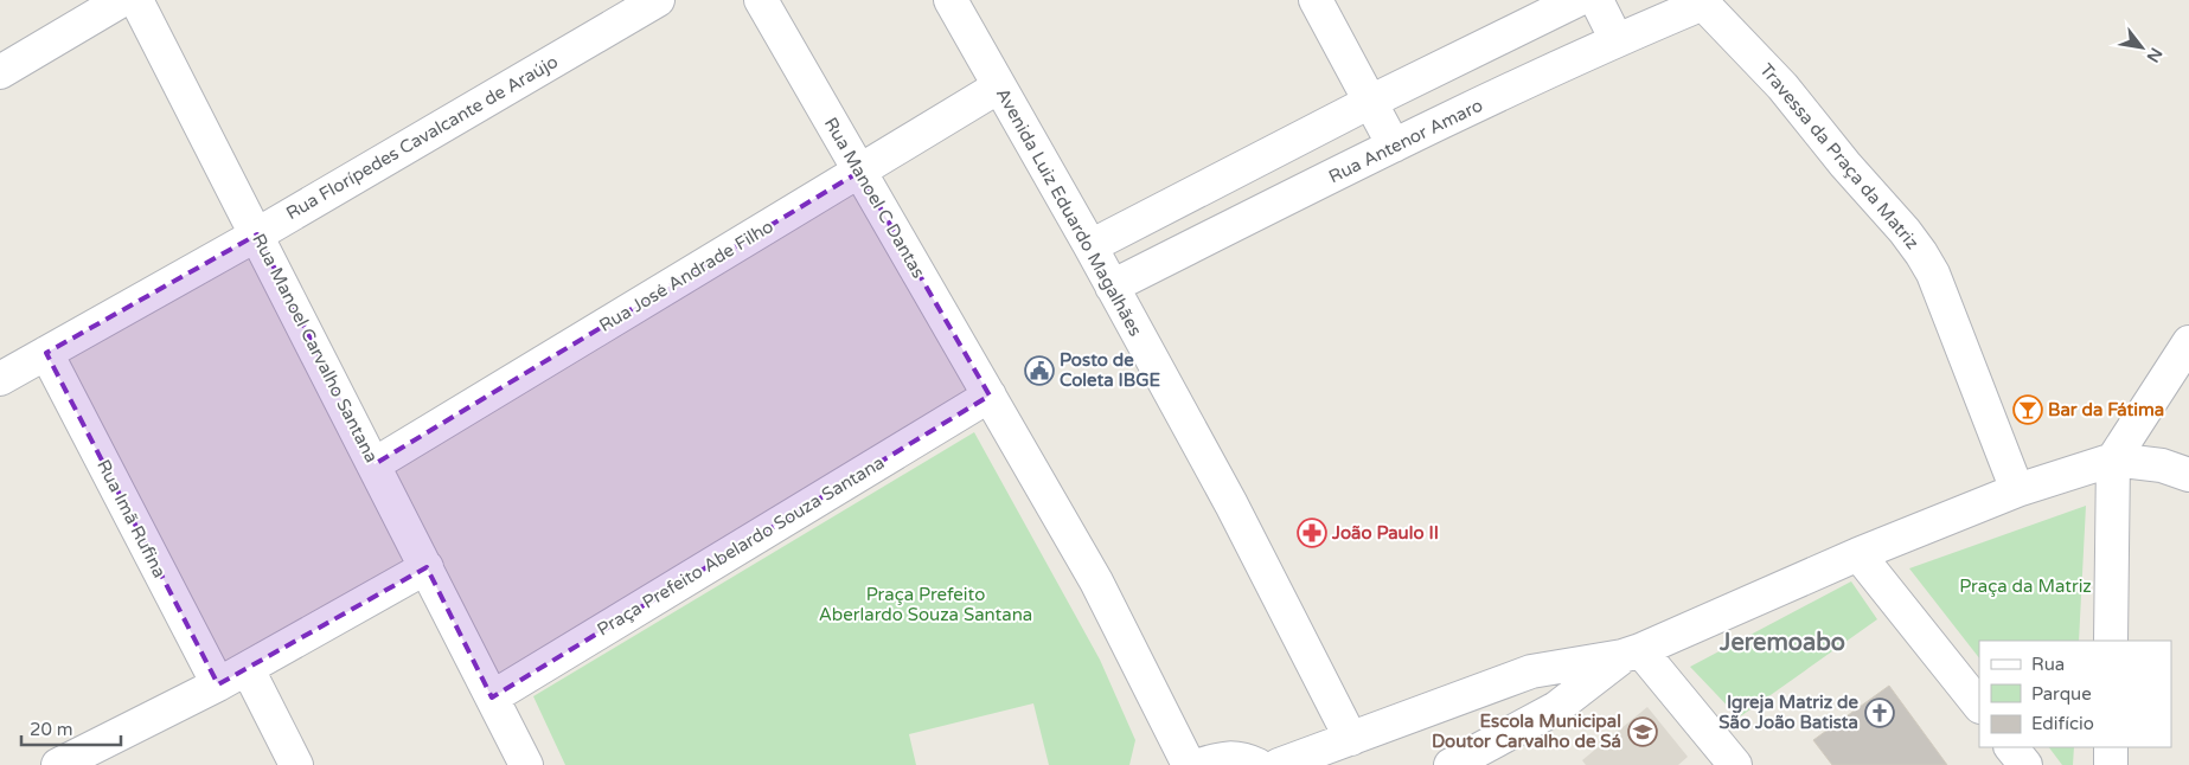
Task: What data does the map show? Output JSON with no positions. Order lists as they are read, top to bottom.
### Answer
{
  "streets": {
    "street": [
      "Rua Florípedes Cavalcante de Araújo",
      "Rua Antenor Amaro",
      "Travessa da Praça da Matriz",
      "Rua Manoel C Dantas",
      "Avenida Luiz Eduardo Magalhães",
      "Rua José Andrade Filho",
      "Rua Manoel Carvalho Santana",
      "Rua Imã Rufina",
      "Praça Prefeito Abelardo Souza Santana"
    ]
  },
  "crossings": [
    ["Rua Florípedes Cavalcante de Araújo", "Rua Manoel Carvalho Santana"],
    ["Rua Florípedes Cavalcante de Araújo", "Rua Imã Rufina"],
    ["Rua Antenor Amaro", "Travessa da Praça da Matriz"],
    ["Rua Antenor Amaro", "Avenida Luiz Eduardo Magalhães"],
    ["Rua Manoel C Dantas", "Rua José Andrade Filho"],
    ["Rua Manoel C Dantas", "Praça Prefeito Abelardo Souza Santana"],
    ["Avenida Luiz Eduardo Magalhães", "Rua José Andrade Filho"],
    ["Rua José Andrade Filho", "Rua Manoel Carvalho Santana"],
    ["Rua Manoel Carvalho Santana", "Praça Prefeito Abelardo Souza Santana"]
  ],
  "districts": ["Jeremoabo"],
  "parks": ["Praça da Matriz", "Praça Prefeito Aberlardo Souza Santana"],
  "places": {
    "public building": ["Posto de Coleta IBGE"],
    "bar": ["Bar da Fátima"],
    "pharmacy": ["João Paulo II"],
    "church": ["Igreja Matriz de São João Batista"],
    "school or university": ["Escola Municipal Doutor Carvalho de Sá"]
  },
  "legend": ["Rua", "Parque", "Edifício"],
  "scale_bar": "20 m",
  "north": "bottom right"
}
